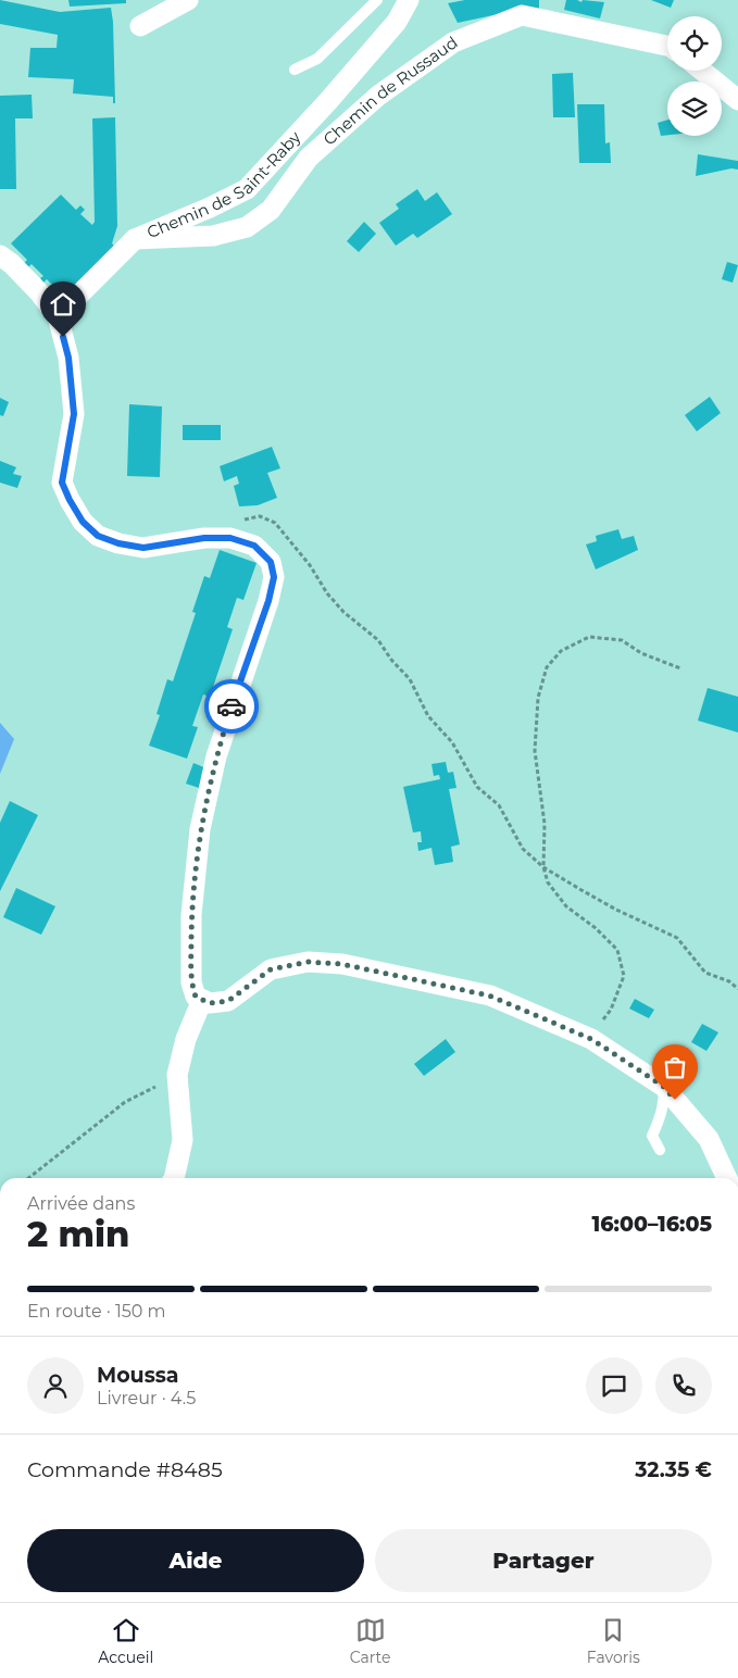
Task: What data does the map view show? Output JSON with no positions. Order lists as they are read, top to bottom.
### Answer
{
  "streets": {
    "street": ["Chemin de Russaud", "Chemin de Saint-Raby"]
  },
  "crossings": [
    ["Chemin de Russaud", "Chemin de Saint-Raby"]
  ],
  "page": {
    "heading": ["2 min", "Arrivée dans", "16:00–16:05"],
    "panel": [
      "Moussa",
      "Livreur · 4.5",
      "Commande #8485",
      "32.35 €"
    ],
    "bar": "En route · 150 m",
    "buttons": ["Aide", "Partager"],
    "tabs": ["Accueil", "Carte", "Favoris"]
  }
}
